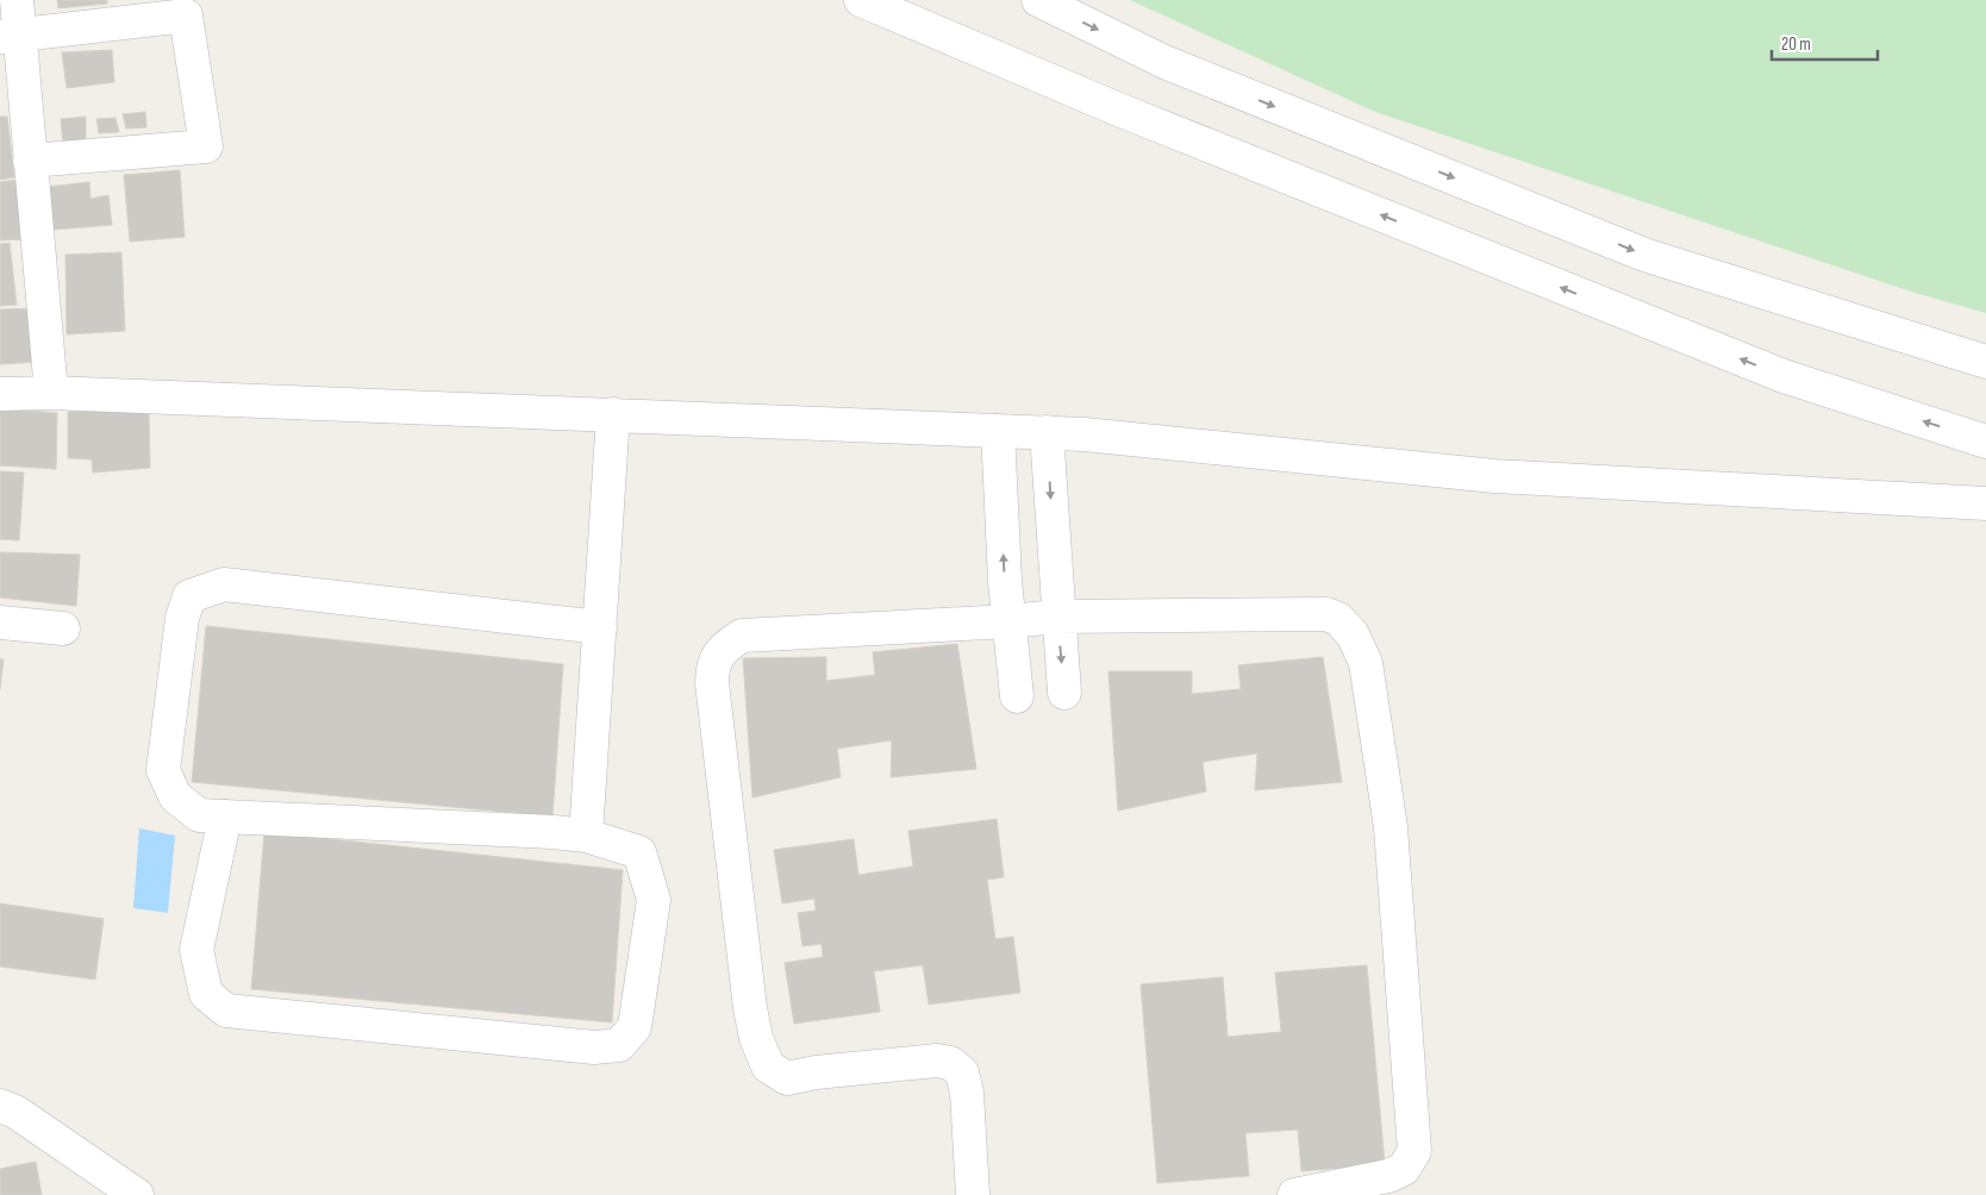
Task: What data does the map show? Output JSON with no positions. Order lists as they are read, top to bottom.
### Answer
{
  "scale_bar": "20 m"
}
